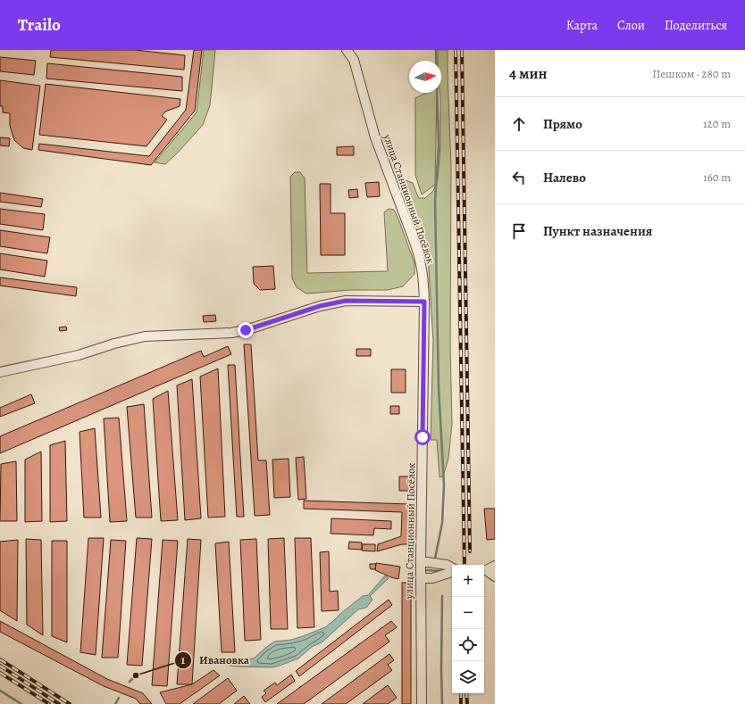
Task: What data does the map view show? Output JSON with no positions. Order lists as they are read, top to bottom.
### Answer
{
  "streets": {
    "street": ["улица Станционный Посёлок"]
  },
  "places": ["Ивановка"],
  "north": "right",
  "page": {
    "header": "Trailo",
    "nav": ["Карта", "Слои", "Поделиться"],
    "heading": ["4 мин", "Пешком · 280 m"],
    "list": [
      ["Прямо", "120 m"],
      ["Налево", "160 m"],
      "Пункт назначения"
    ],
    "map_buttons": ["+", "−"]
  }
}
